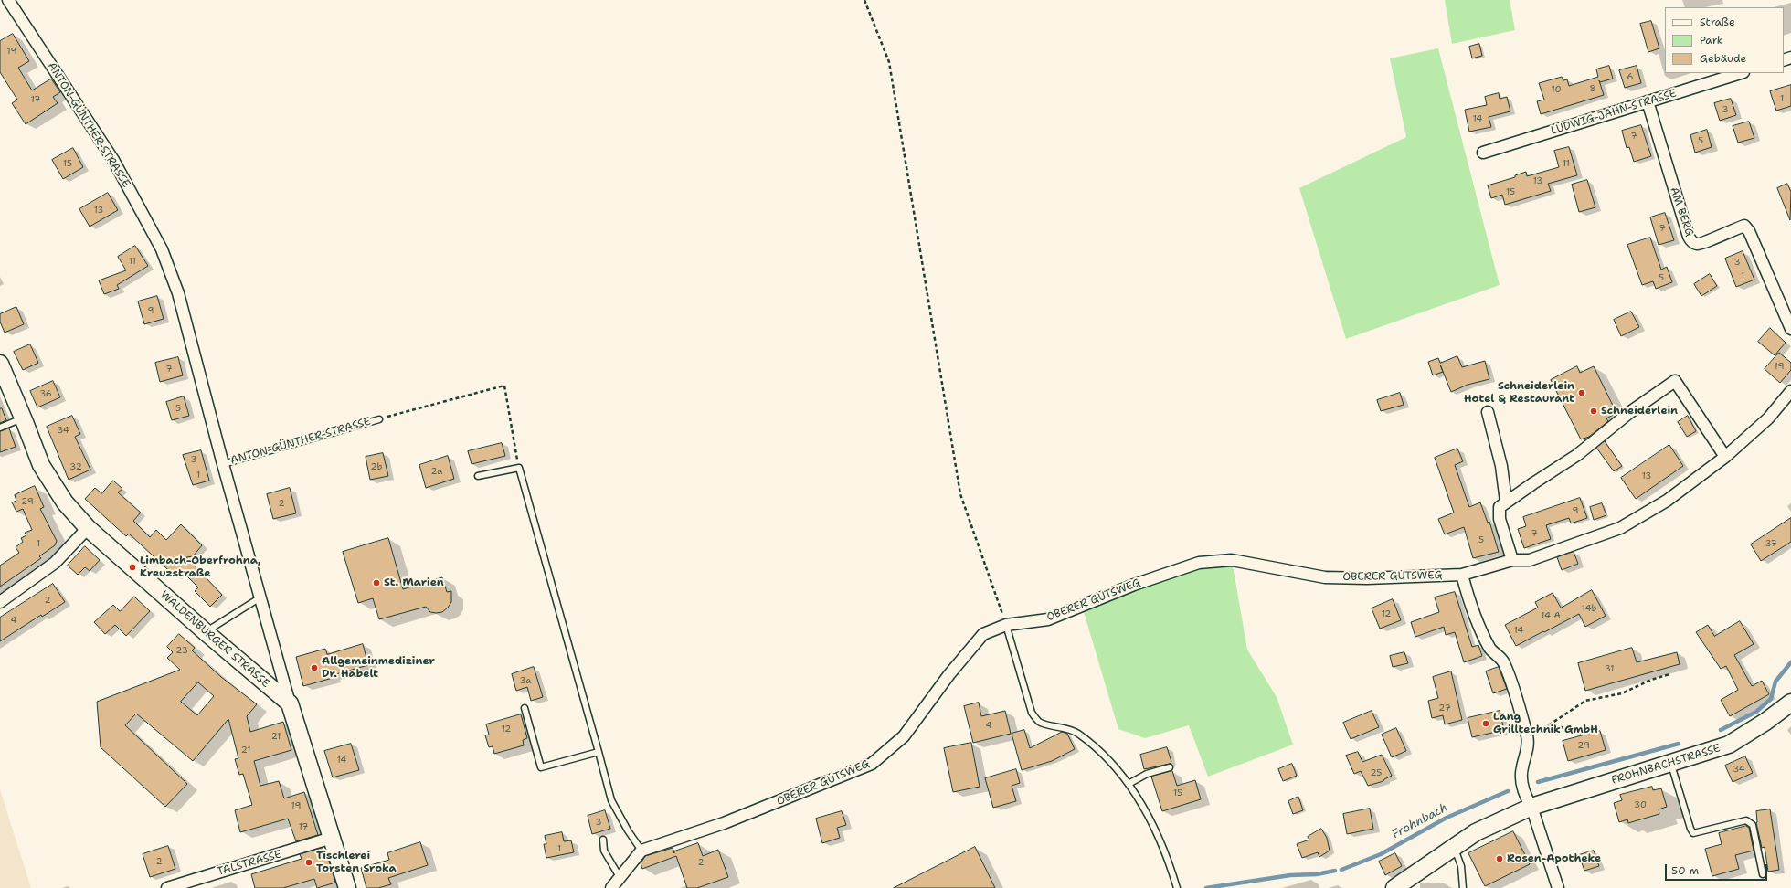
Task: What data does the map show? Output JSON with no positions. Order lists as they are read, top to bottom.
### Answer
{
  "streets": {
    "main road": ["WALDENBURGER STRASSE", "FROHNBACHSTRASSE"],
    "street": [
      "LUDWIG-JAHN-STRASSE",
      "ANTON-GÜNTHER-STRASSE",
      "AM BERG",
      "OBERER GUTSWEG",
      "TALSTRASSE"
    ]
  },
  "crossings": [
    ["LUDWIG-JAHN-STRASSE", "AM BERG"],
    ["ANTON-GÜNTHER-STRASSE", "WALDENBURGER STRASSE"]
  ],
  "water": ["Frohnbach"],
  "places": [
    "Schneiderlein Hotel & Restaurant",
    "Schneiderlein",
    "Limbach-Oberfrohna, Kreuzstraße",
    "St. Marien",
    "Allgemeinmediziner Dr. Habelt",
    "Lang Grilltechnik GmbH",
    "Rosen-Apotheke",
    "Tischlerei Torsten Sroka"
  ],
  "house_numbers": [
    "19",
    "6",
    "8",
    "10",
    "1",
    "17",
    "3",
    "14",
    "7",
    "5",
    "15",
    "11",
    "13",
    "15",
    "13",
    "7",
    "11",
    "3",
    "1",
    "5",
    "9",
    "19",
    "7",
    "36",
    "5",
    "34",
    "3",
    "32",
    "2b",
    "2a",
    "1",
    "13",
    "29",
    "2",
    "9",
    "7",
    "5",
    "1",
    "37",
    "2",
    "14b",
    "12",
    "14 A",
    "4",
    "14",
    "23",
    "31",
    "3a",
    "27",
    "4",
    "12",
    "21",
    "29",
    "21",
    "14",
    "34",
    "25",
    "15",
    "30",
    "19",
    "3",
    "17",
    "1",
    "2",
    "2"
  ],
  "legend": ["Straße", "Park", "Gebäude"],
  "scale_bar": "50 m"
}
